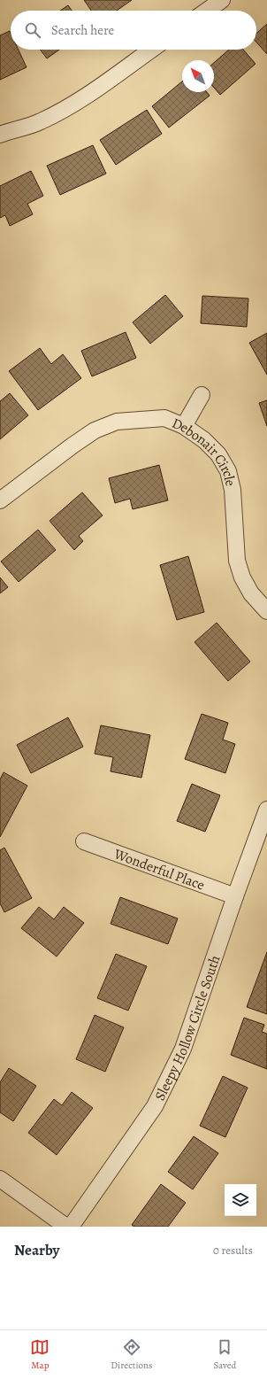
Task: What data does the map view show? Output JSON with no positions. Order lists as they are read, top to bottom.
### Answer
{
  "streets": {
    "street": ["Debonair Circle", "Wonderful Place", "Sleepy Hollow Circle South"]
  },
  "crossings": [
    ["Wonderful Place", "Sleepy Hollow Circle South"]
  ],
  "north": "top left",
  "page": {
    "search": "Search here",
    "heading": ["Nearby", "0 results"],
    "nav": ["Map", "Directions", "Saved"]
  }
}
